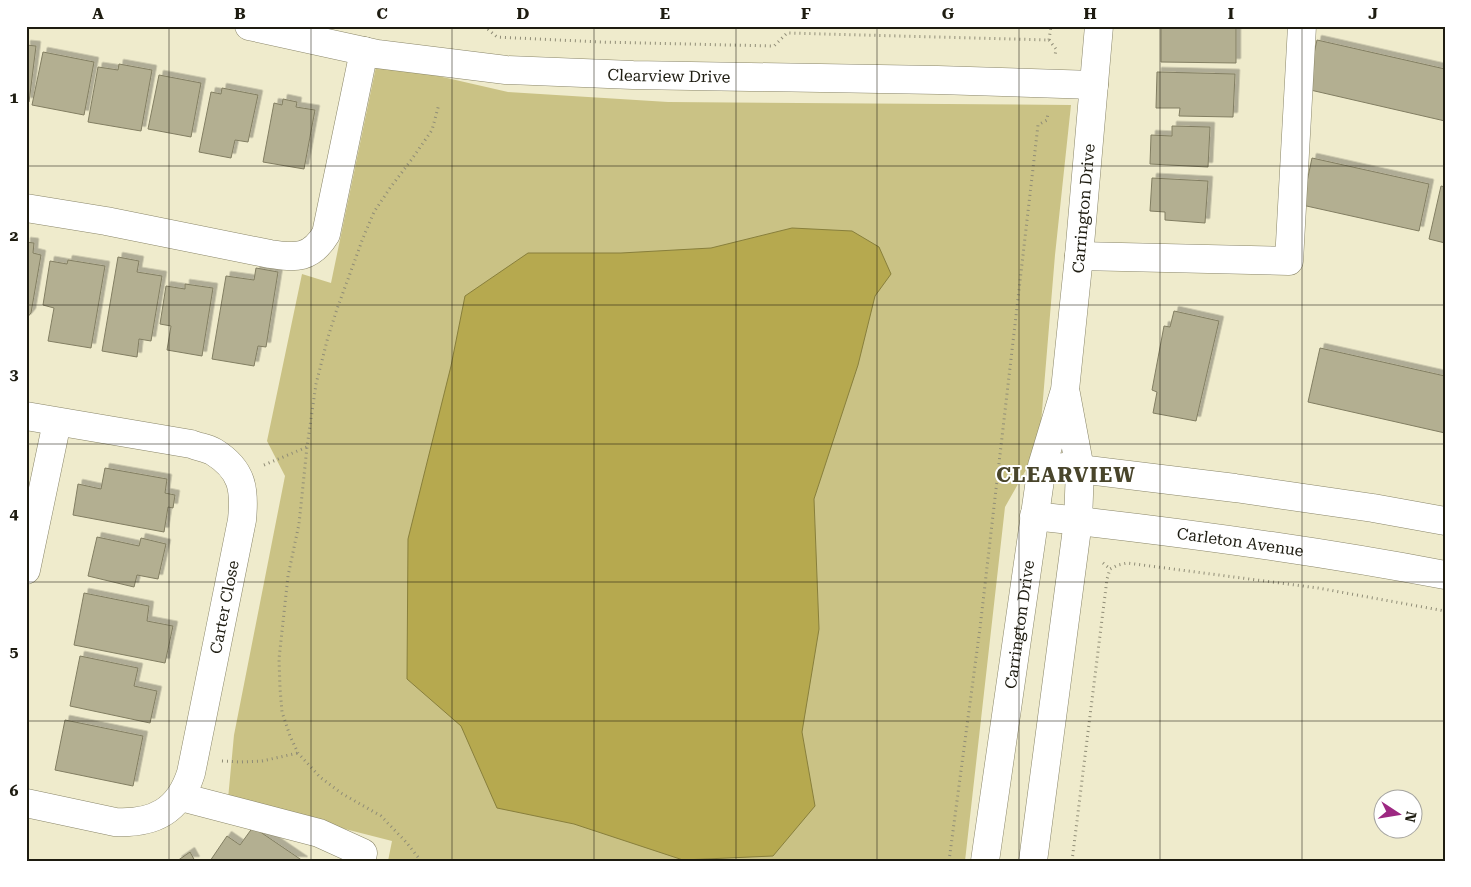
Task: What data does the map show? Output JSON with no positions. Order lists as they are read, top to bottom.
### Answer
{
  "streets": {
    "street": [
      "Clearview Drive",
      "Carrington Drive",
      "Carleton Avenue",
      "Carter Close"
    ]
  },
  "crossings": [
    ["Clearview Drive", "Carrington Drive"],
    ["Carrington Drive", "Carleton Avenue"]
  ],
  "districts": ["CLEARVIEW"],
  "north": "right",
  "grid": {
    "columns": [
      "A",
      "B",
      "C",
      "D",
      "E",
      "F",
      "G",
      "H",
      "I",
      "J"
    ],
    "rows": [
      "1",
      "2",
      "3",
      "4",
      "5",
      "6"
    ]
  }
}
